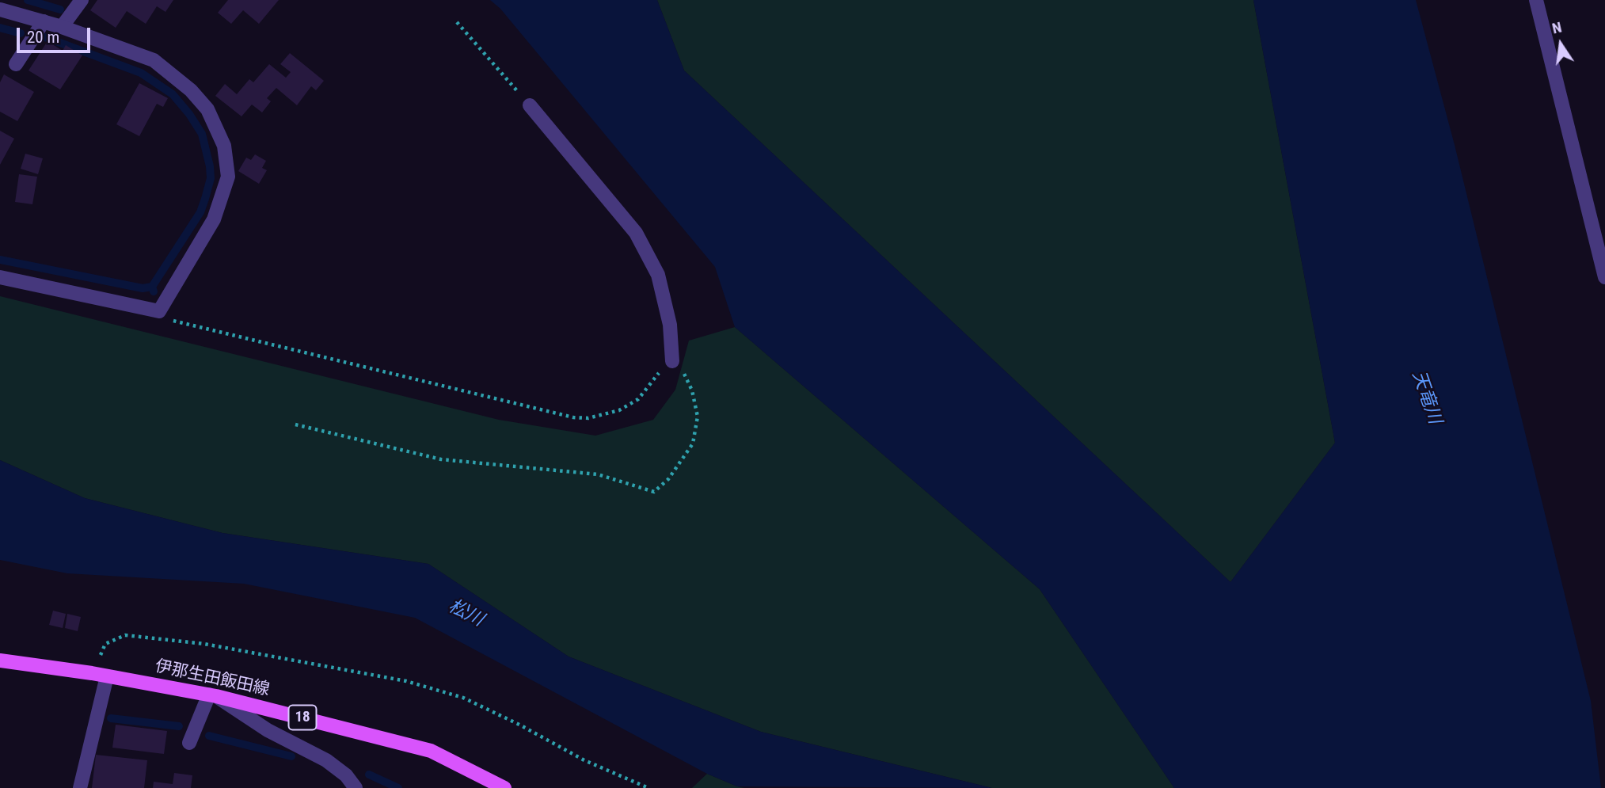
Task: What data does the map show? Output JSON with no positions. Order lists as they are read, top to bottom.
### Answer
{
  "streets": {
    "main road": ["伊那生田飯田線", "18"]
  },
  "water": ["天竜川", "松川"],
  "scale_bar": "20 m",
  "north": "top"
}
